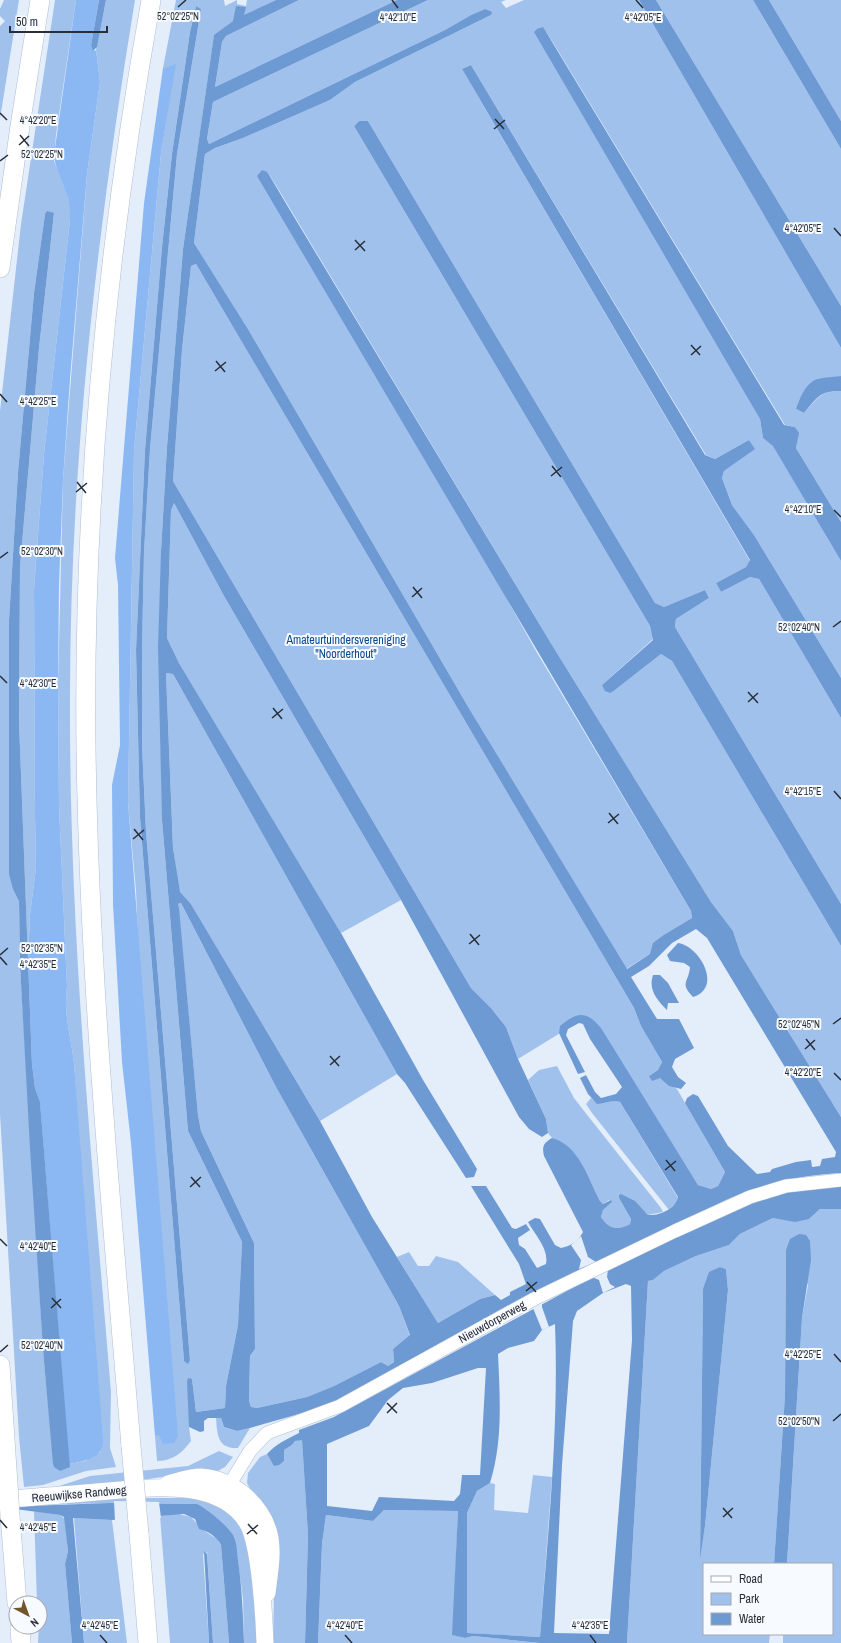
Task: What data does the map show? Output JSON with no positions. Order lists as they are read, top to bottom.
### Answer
{
  "streets": {
    "main road": ["Reeuwijkse Randweg"],
    "street": ["Nieuwdorperweg"]
  },
  "crossings": [
    ["Nieuwdorperweg", "Reeuwijkse Randweg"]
  ],
  "parks": ["Amateurtuindersvereniging \"Noorderhout\""],
  "legend": ["Road", "Park", "Water"],
  "scale_bar": "50 m",
  "north": "bottom right",
  "coordinates": [
    "52°02'25\"N",
    "4°42'10\"E",
    "4°42'05\"E",
    "4°42'20\"E",
    "4°42'25\"E",
    "52°02'30\"N",
    "52°02'40\"N",
    "4°42'30\"E",
    "4°42'15\"E",
    "52°02'35\"N",
    "4°42'35\"E",
    "52°02'45\"N",
    "4°42'40\"E",
    "52°02'50\"N",
    "4°42'45\"E"
  ]
}
